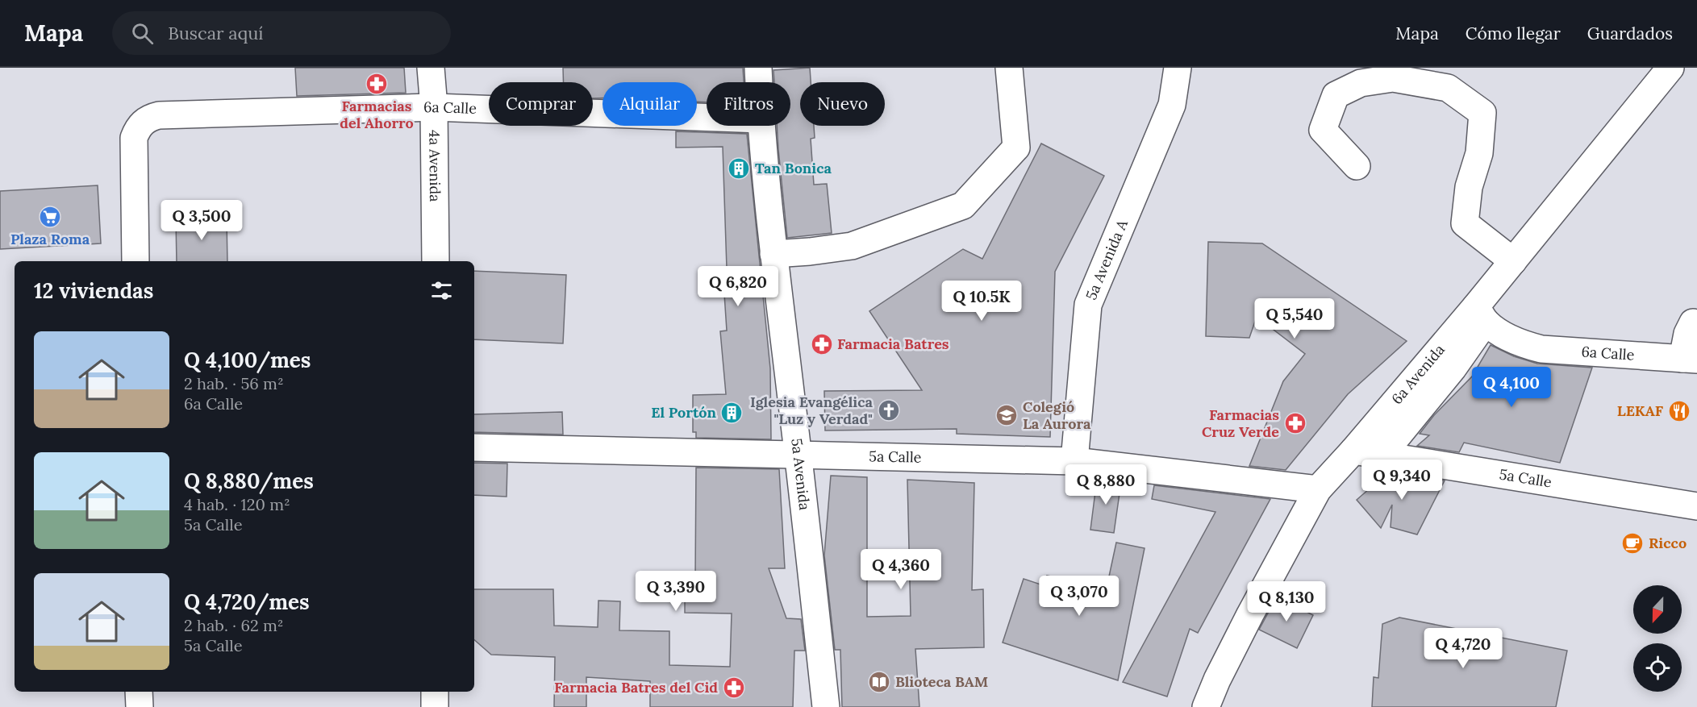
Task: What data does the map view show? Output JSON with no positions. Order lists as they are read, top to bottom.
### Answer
{
  "streets": {
    "street": [
      "6a Calle",
      "4a Avenida",
      "5a Avenida A",
      "6a Avenida",
      "5a Calle",
      "5a Avenida"
    ]
  },
  "crossings": [
    ["6a Calle", "4a Avenida"],
    ["6a Calle", "6a Avenida"],
    ["5a Avenida A", "5a Calle"],
    ["6a Avenida", "5a Calle"],
    ["5a Calle", "5a Avenida"]
  ],
  "places": {
    "pharmacy": [
      "Farmacias del Ahorro",
      "Farmacia Batres",
      "Farmacias Cruz Verde",
      "Farmacia Batres del Cid"
    ],
    "building": ["Tan Bonica", "El Portón"],
    "supermarket": ["Plaza Roma"],
    "church": ["Iglesia Evangélica \"Luz y Verdad\""],
    "restaurant": ["LEKAF"],
    "school or university": ["Colegió La Aurora"],
    "cafe": ["Ricco"],
    "library": ["Blioteca BAM"]
  },
  "north": "bottom",
  "page": {
    "header": "Mapa",
    "search": "Buscar aquí",
    "nav": ["Mapa", "Cómo llegar", "Guardados"],
    "chip": [
      "Comprar",
      "Alquilar",
      "Filtros",
      "Nuevo"
    ],
    "price": [
      "Q 3,500",
      "Q 6,820",
      "Q 10.5K",
      "Q 5,540",
      "Q 4,100",
      "Q 9,340",
      "Q 8,880",
      "Q 4,360",
      "Q 3,390",
      "Q 3,070",
      "Q 8,130",
      "Q 4,720"
    ],
    "heading": "12 viviendas",
    "list": [
      {
        "name": "Q 4,100/mes",
        "note": "2 hab. · 56 m² · 6a Calle"
      },
      {
        "name": "Q 8,880/mes",
        "note": "4 hab. · 120 m² · 5a Calle"
      },
      {
        "name": "Q 4,720/mes",
        "note": "2 hab. · 62 m² · 5a Calle"
      }
    ]
  }
}
